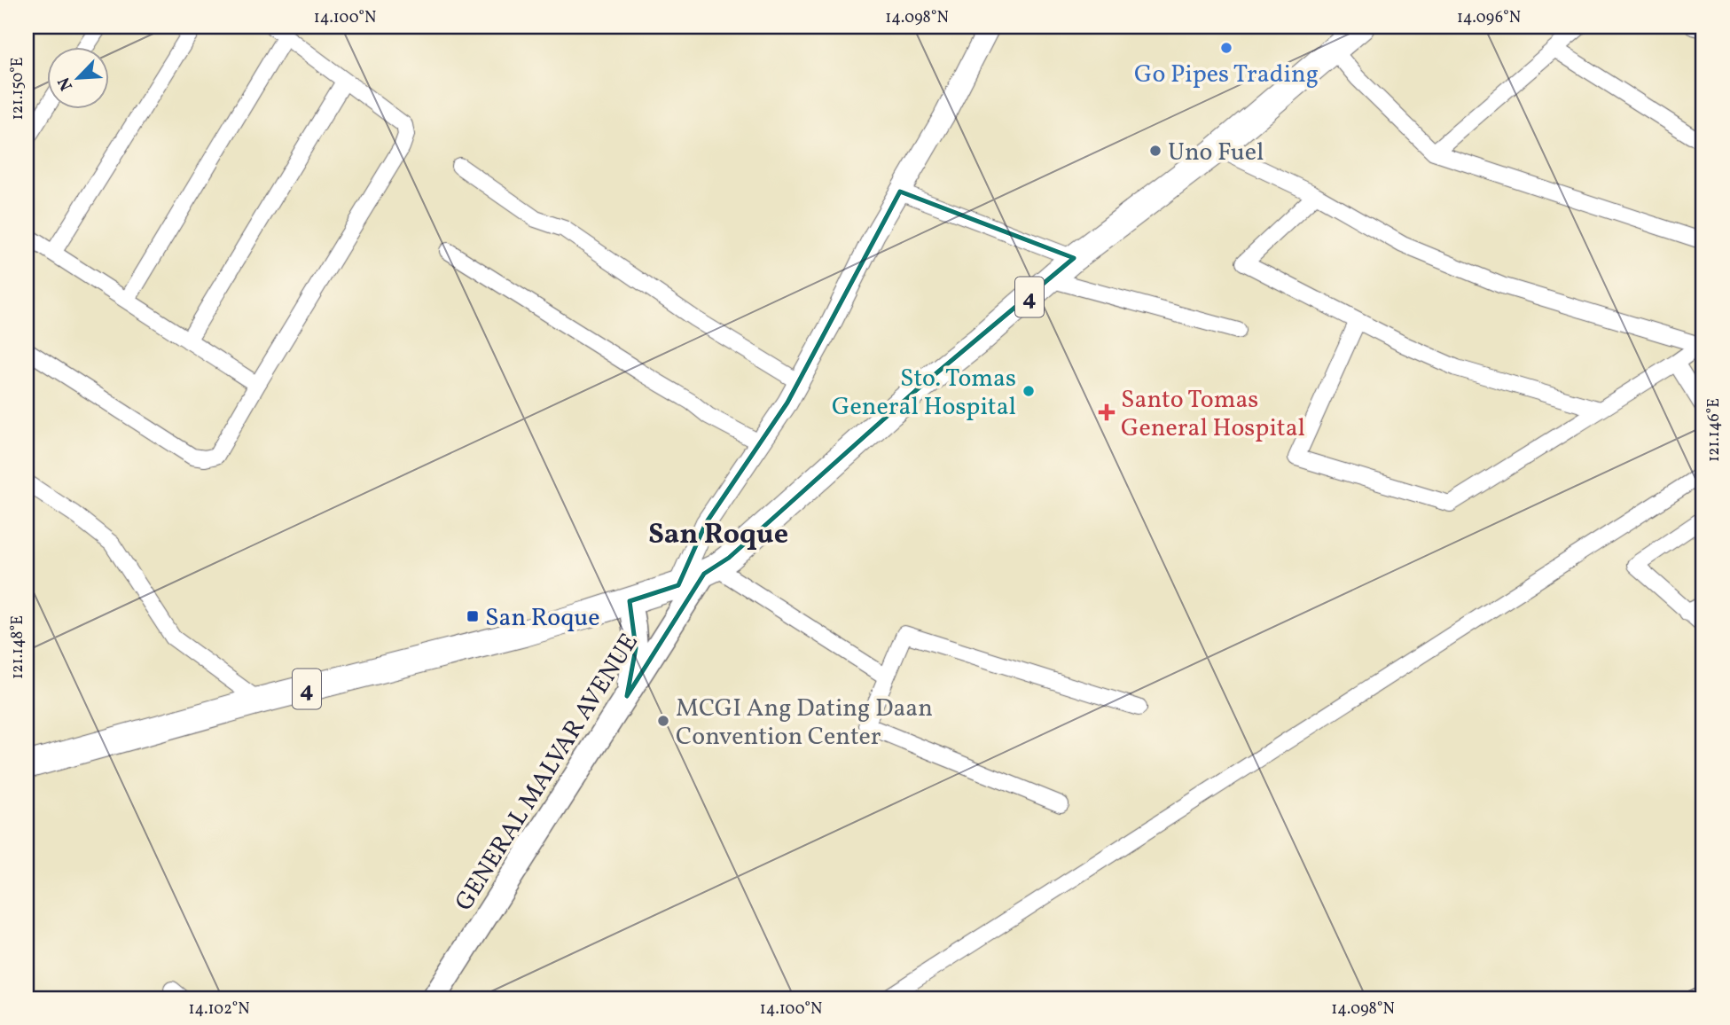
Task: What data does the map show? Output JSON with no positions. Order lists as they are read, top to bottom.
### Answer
{
  "streets": {
    "highway": ["4"],
    "main road": ["GENERAL MALVAR AVENUE"]
  },
  "crossings": [
    ["4", "GENERAL MALVAR AVENUE"]
  ],
  "districts": ["San Roque"],
  "places": {
    "other": [
      "Go Pipes Trading",
      "Uno Fuel",
      "Sto. Tomas General Hospital",
      "MCGI Ang Dating Daan Convention Center"
    ],
    "health": ["Santo Tomas General Hospital"],
    "transit": ["San Roque"]
  },
  "north": "bottom left",
  "coordinates": [
    "14.100°N",
    "14.098°N",
    "14.096°N",
    "121.150°E",
    "121.146°E",
    "121.148°E",
    "14.102°N"
  ]
}
